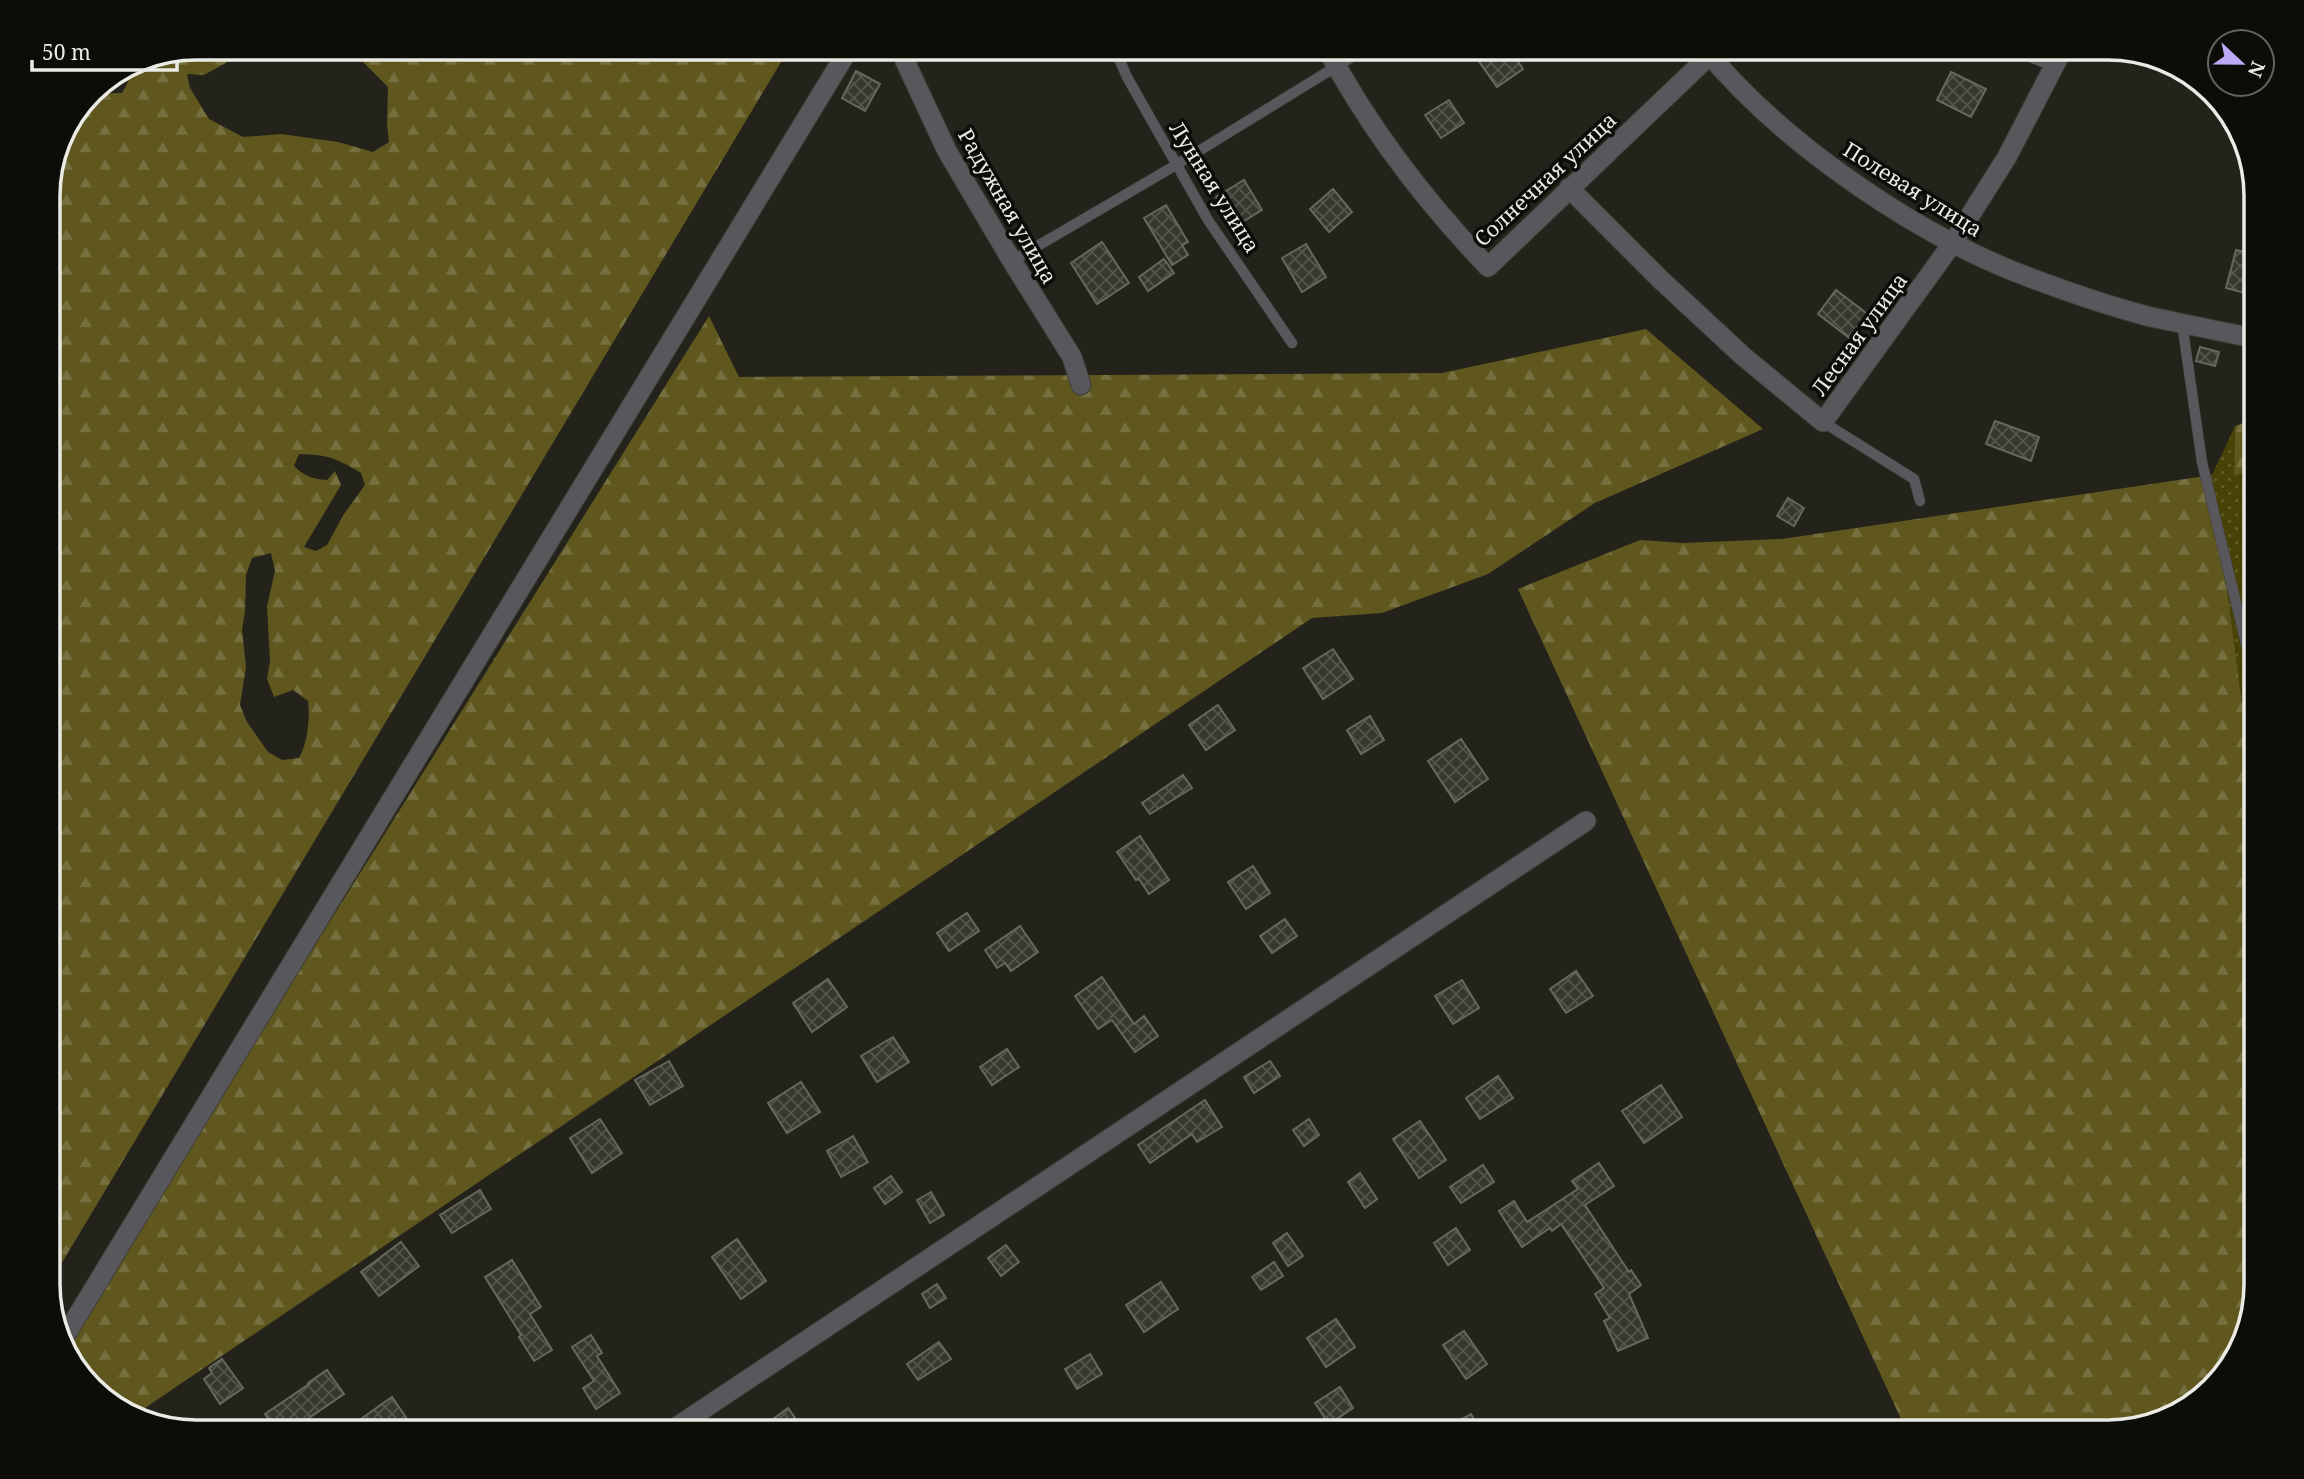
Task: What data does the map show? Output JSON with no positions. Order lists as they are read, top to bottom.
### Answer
{
  "streets": {
    "street": [
      "Солнечная улица",
      "Полевая улица",
      "Радужная улица",
      "Лесная улица"
    ],
    "lane": ["Лунная улица"]
  },
  "crossings": [
    ["Солнечная улица", "Лесная улица"],
    ["Полевая улица", "Лесная улица"]
  ],
  "scale_bar": "50 m",
  "north": "right"
}
